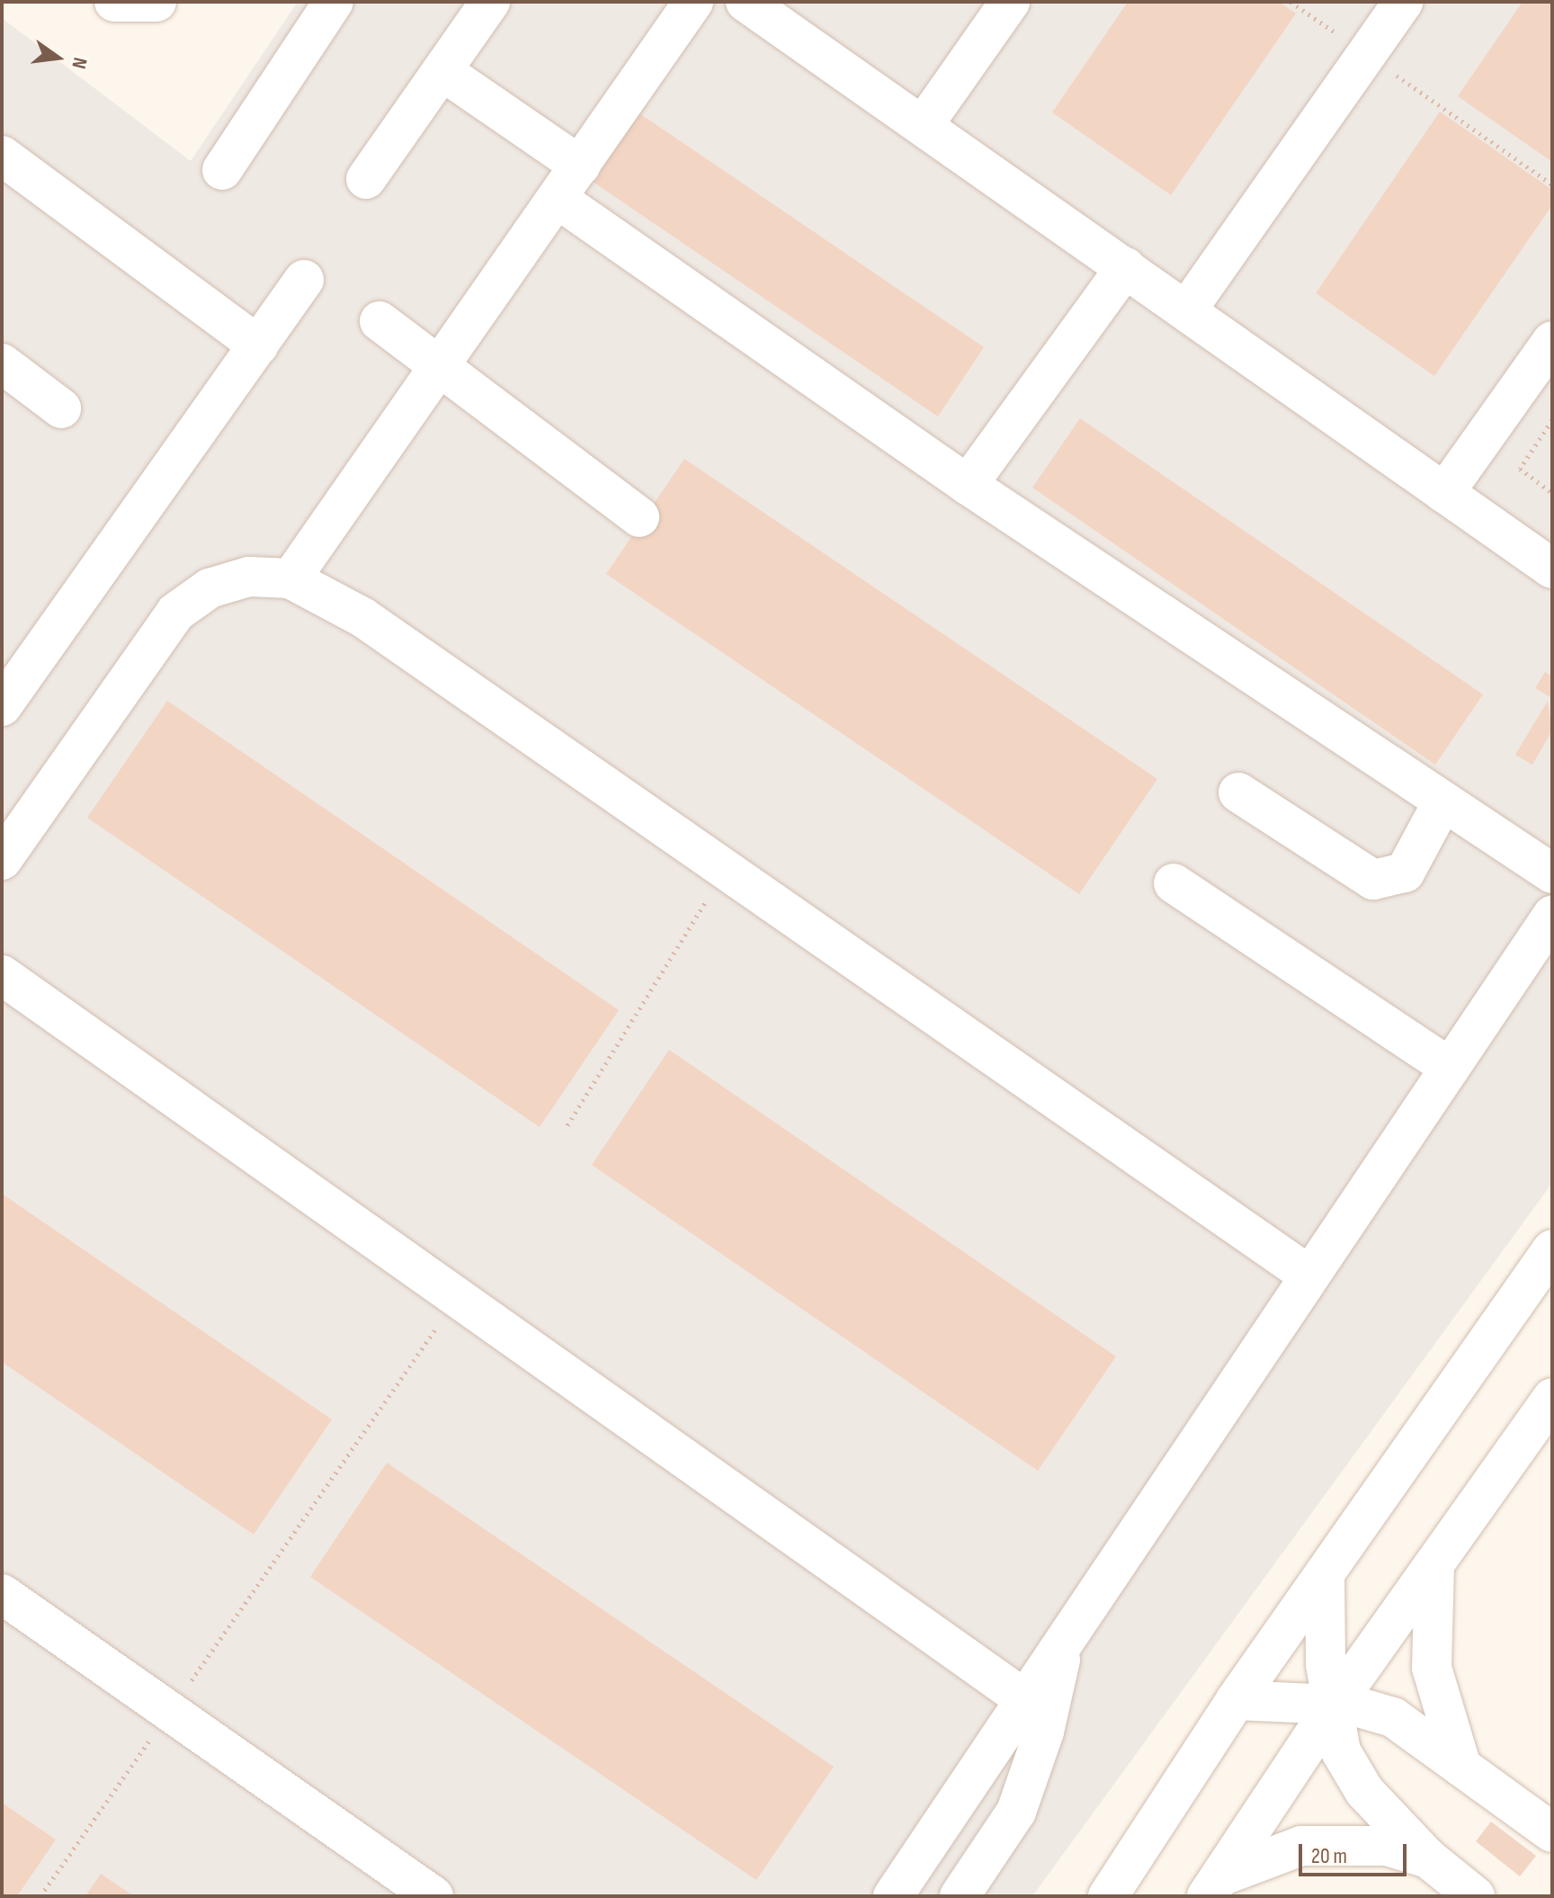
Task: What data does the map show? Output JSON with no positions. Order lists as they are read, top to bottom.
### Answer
{
  "scale_bar": "20 m",
  "north": "right"
}
